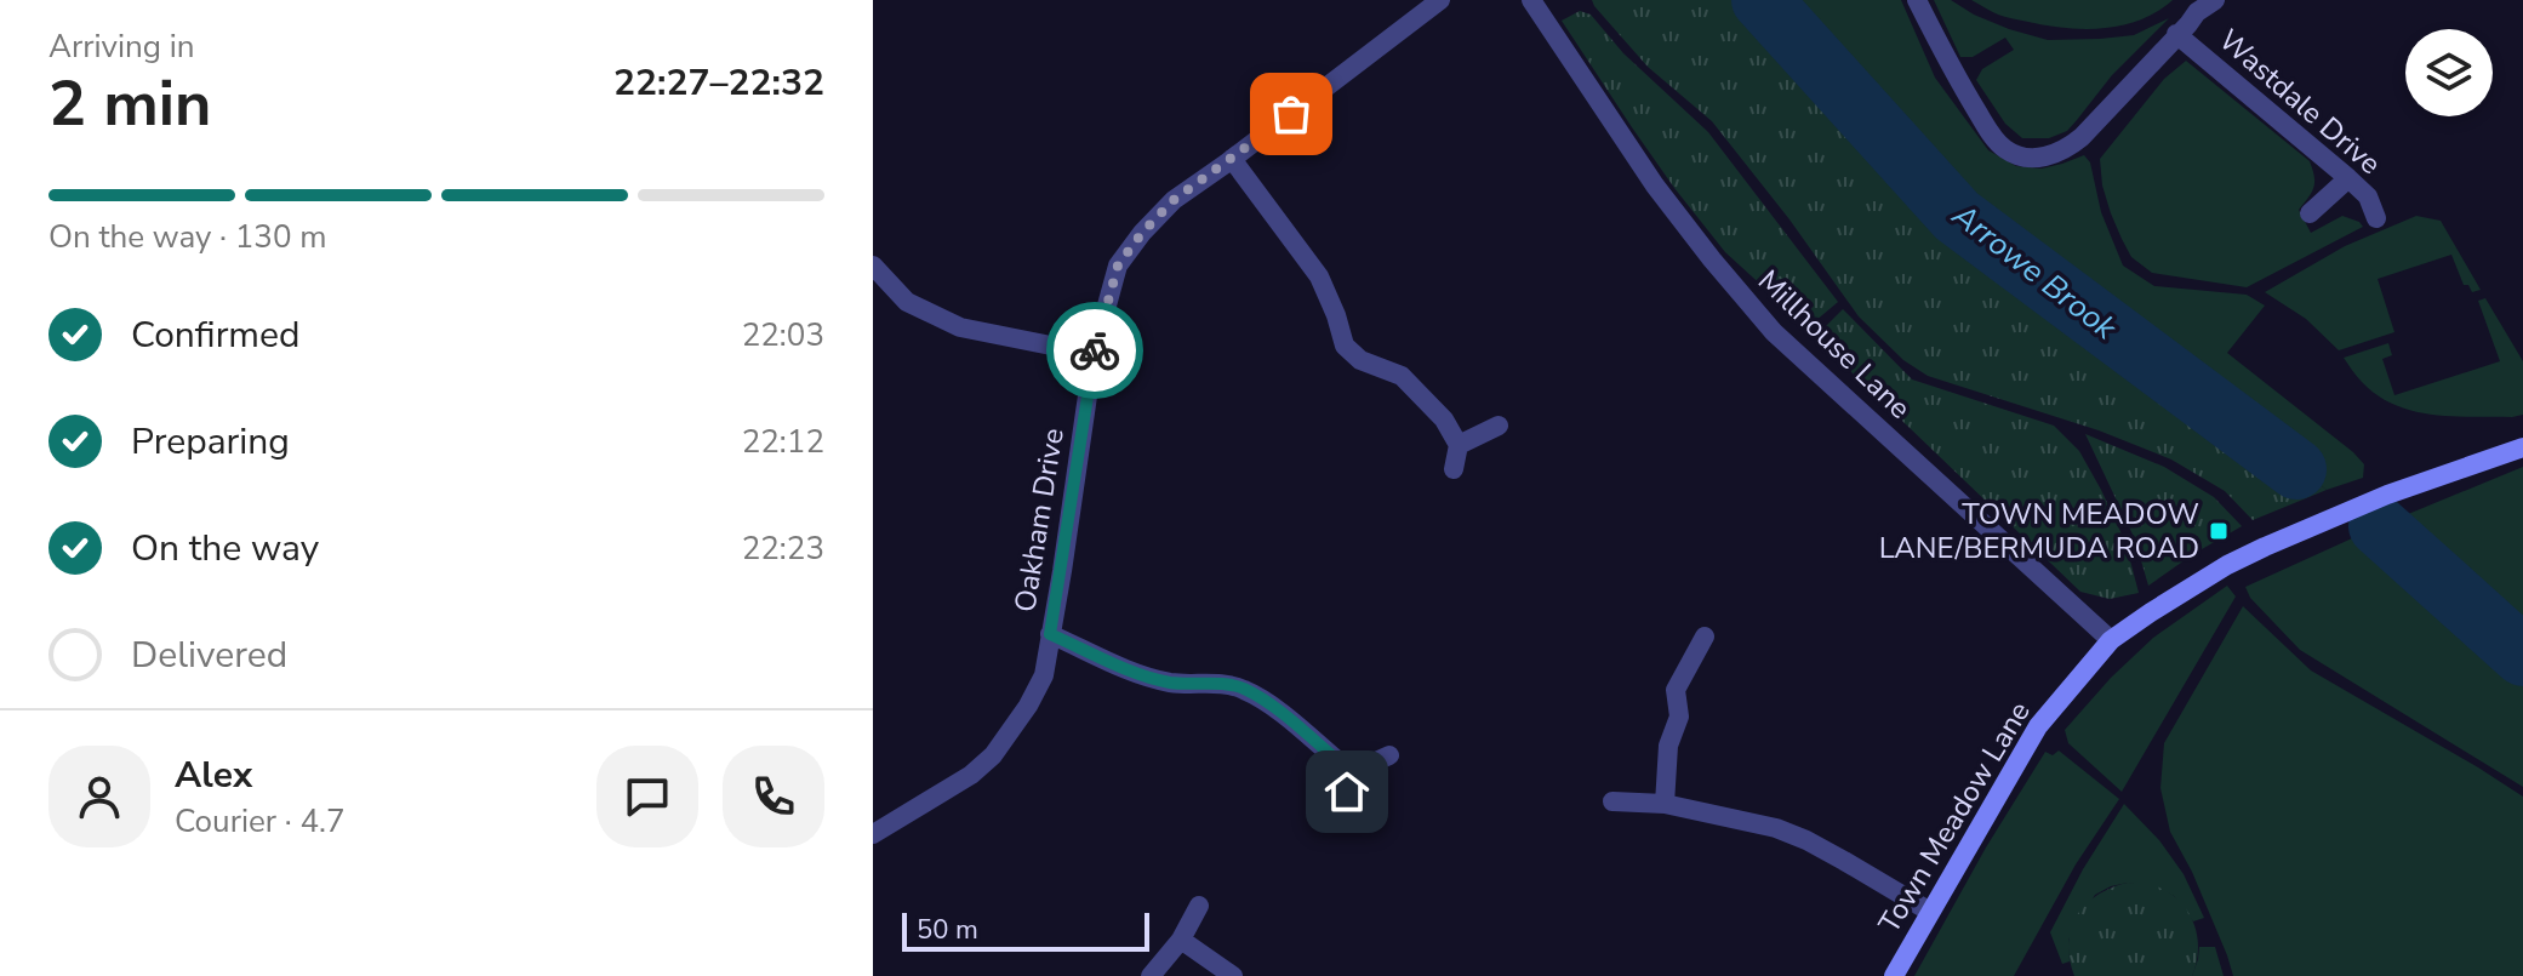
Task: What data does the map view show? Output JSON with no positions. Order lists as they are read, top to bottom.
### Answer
{
  "streets": {
    "street": [
      "Wastdale Drive",
      "Millhouse Lane",
      "Oakham Drive",
      "Town Meadow Lane"
    ]
  },
  "crossings": [
    ["Millhouse Lane", "Town Meadow Lane"]
  ],
  "water": ["Arrowe Brook"],
  "places": {
    "transit": ["TOWN MEADOW LANE/BERMUDA ROAD"]
  },
  "scale_bar": "50 m",
  "page": {
    "heading": ["2 min", "Arriving in", "22:27–22:32"],
    "panel": ["Alex", "Courier · 4.7"],
    "bar": "On the way · 130 m",
    "list": [
      ["Confirmed", "22:03"],
      ["Preparing", "22:12"],
      ["On the way", "22:23"],
      "Delivered"
    ],
    "scale": "50 m"
  }
}
